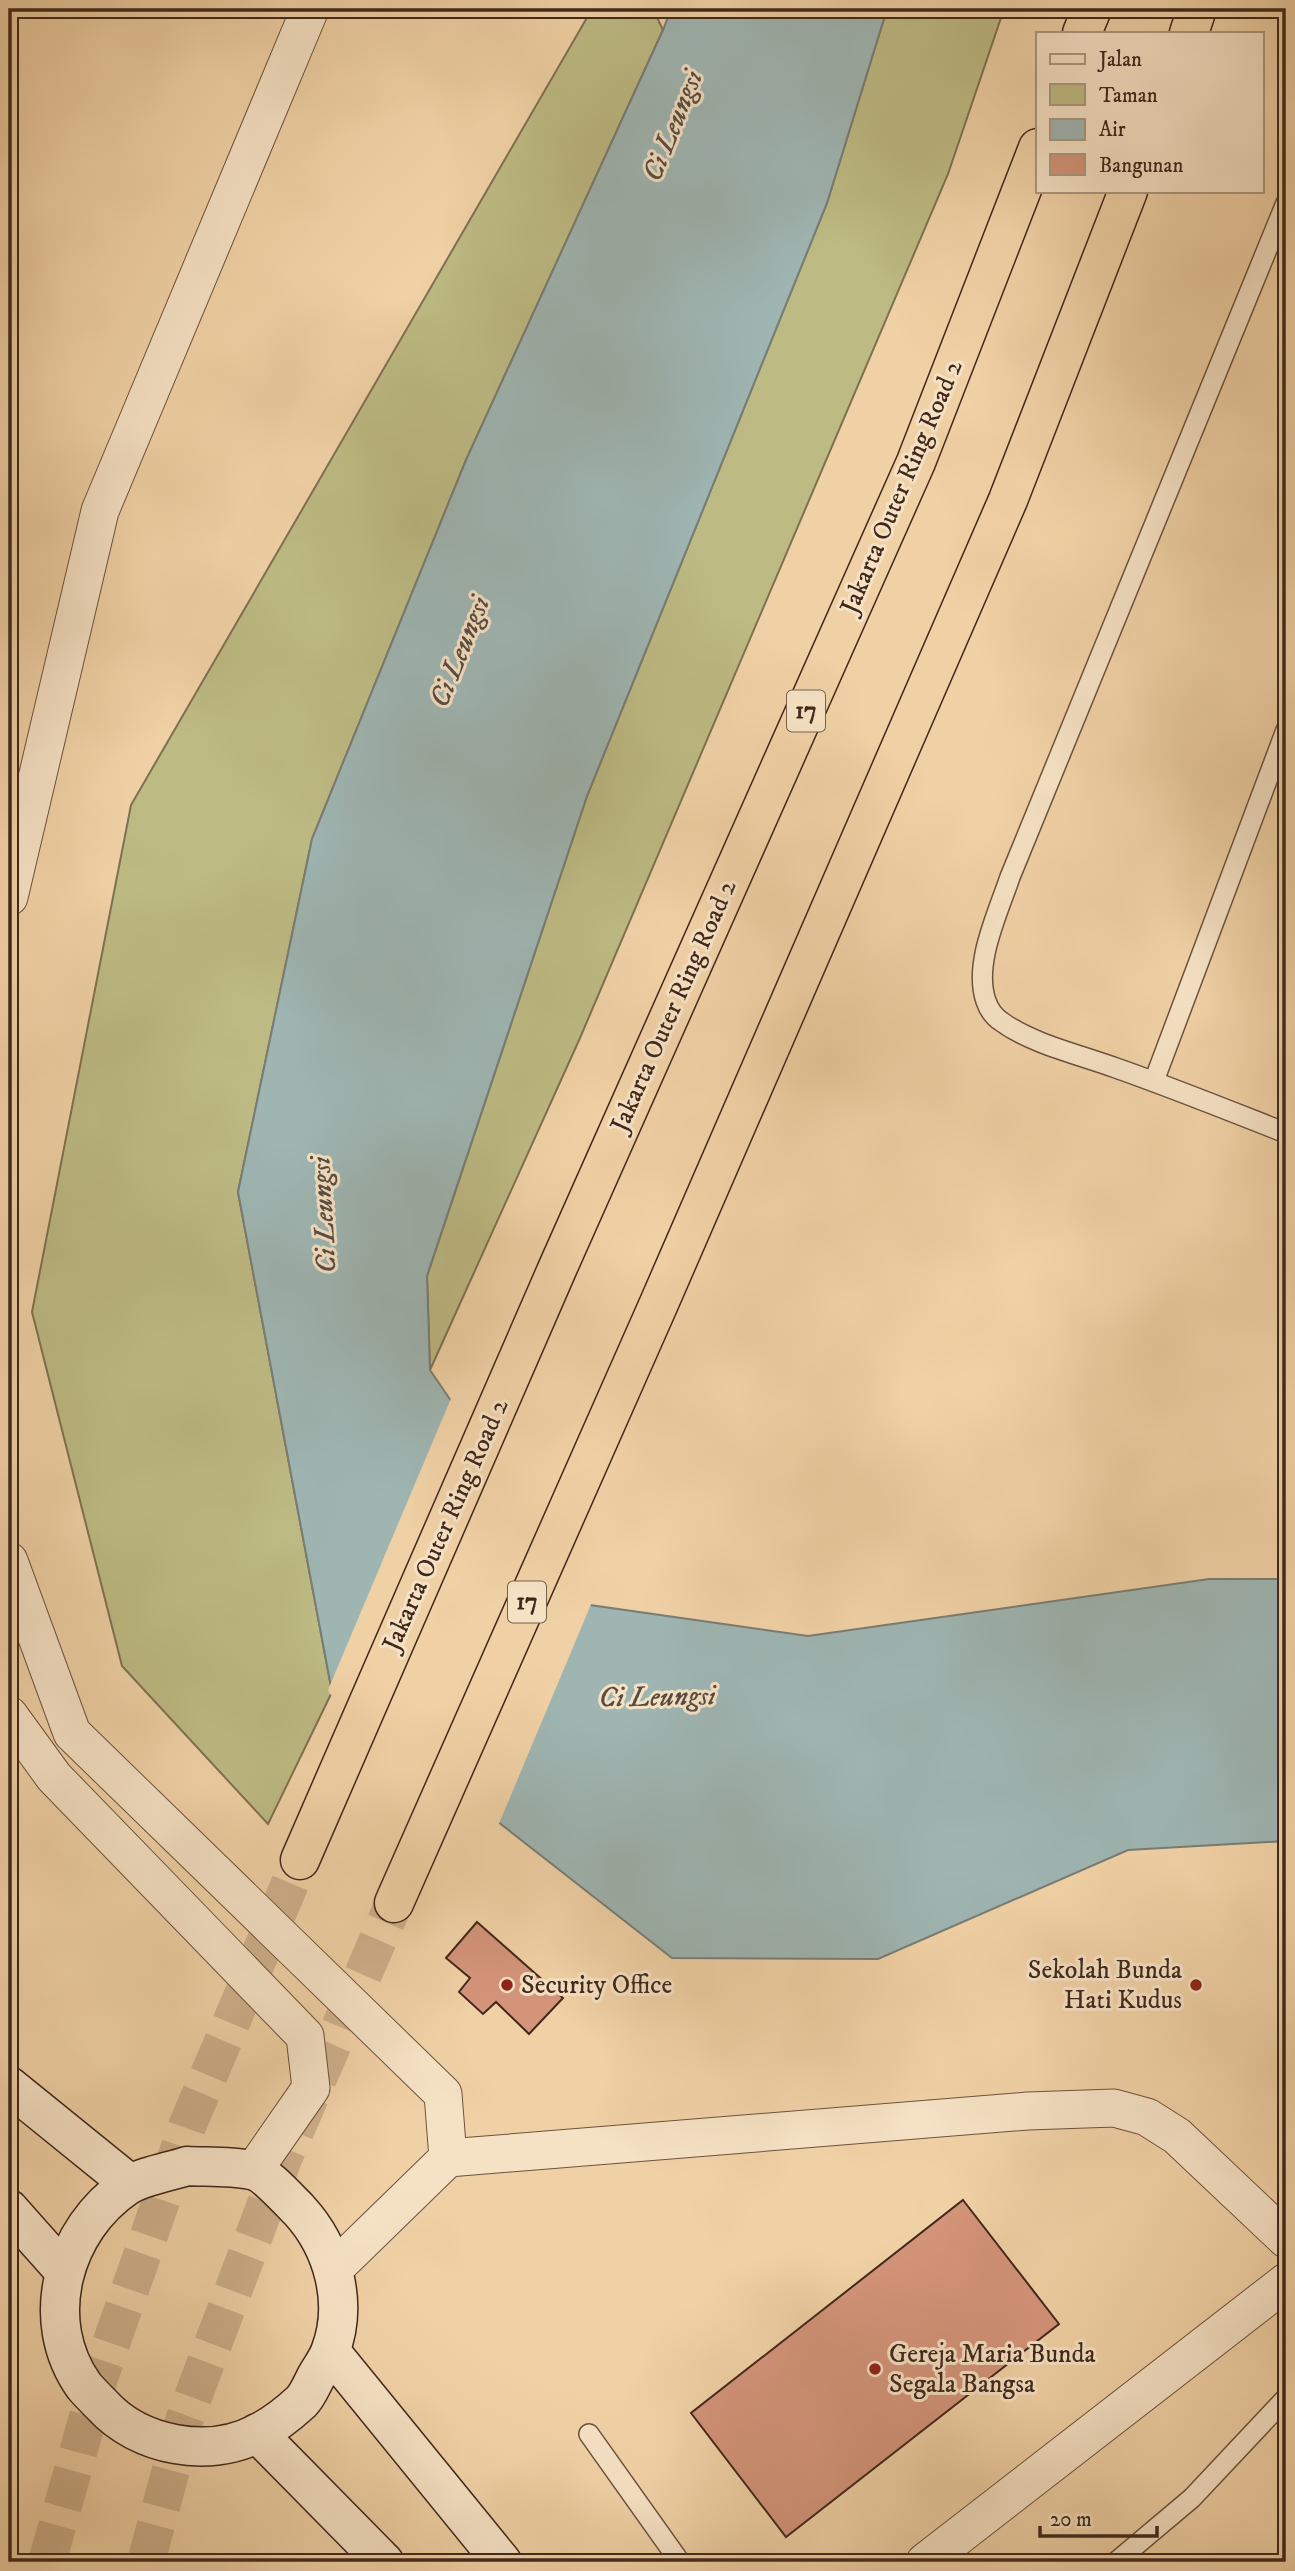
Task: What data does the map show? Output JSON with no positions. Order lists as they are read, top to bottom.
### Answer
{
  "streets": {
    "highway": ["Jakarta Outer Ring Road 2", "17"]
  },
  "water": ["Ci Leungsi"],
  "places": ["Security Office", "Sekolah Bunda Hati Kudus", "Gereja Maria Bunda Segala Bangsa"],
  "legend": [
    "Jalan",
    "Taman",
    "Air",
    "Bangunan"
  ],
  "scale_bar": "20 m"
}
